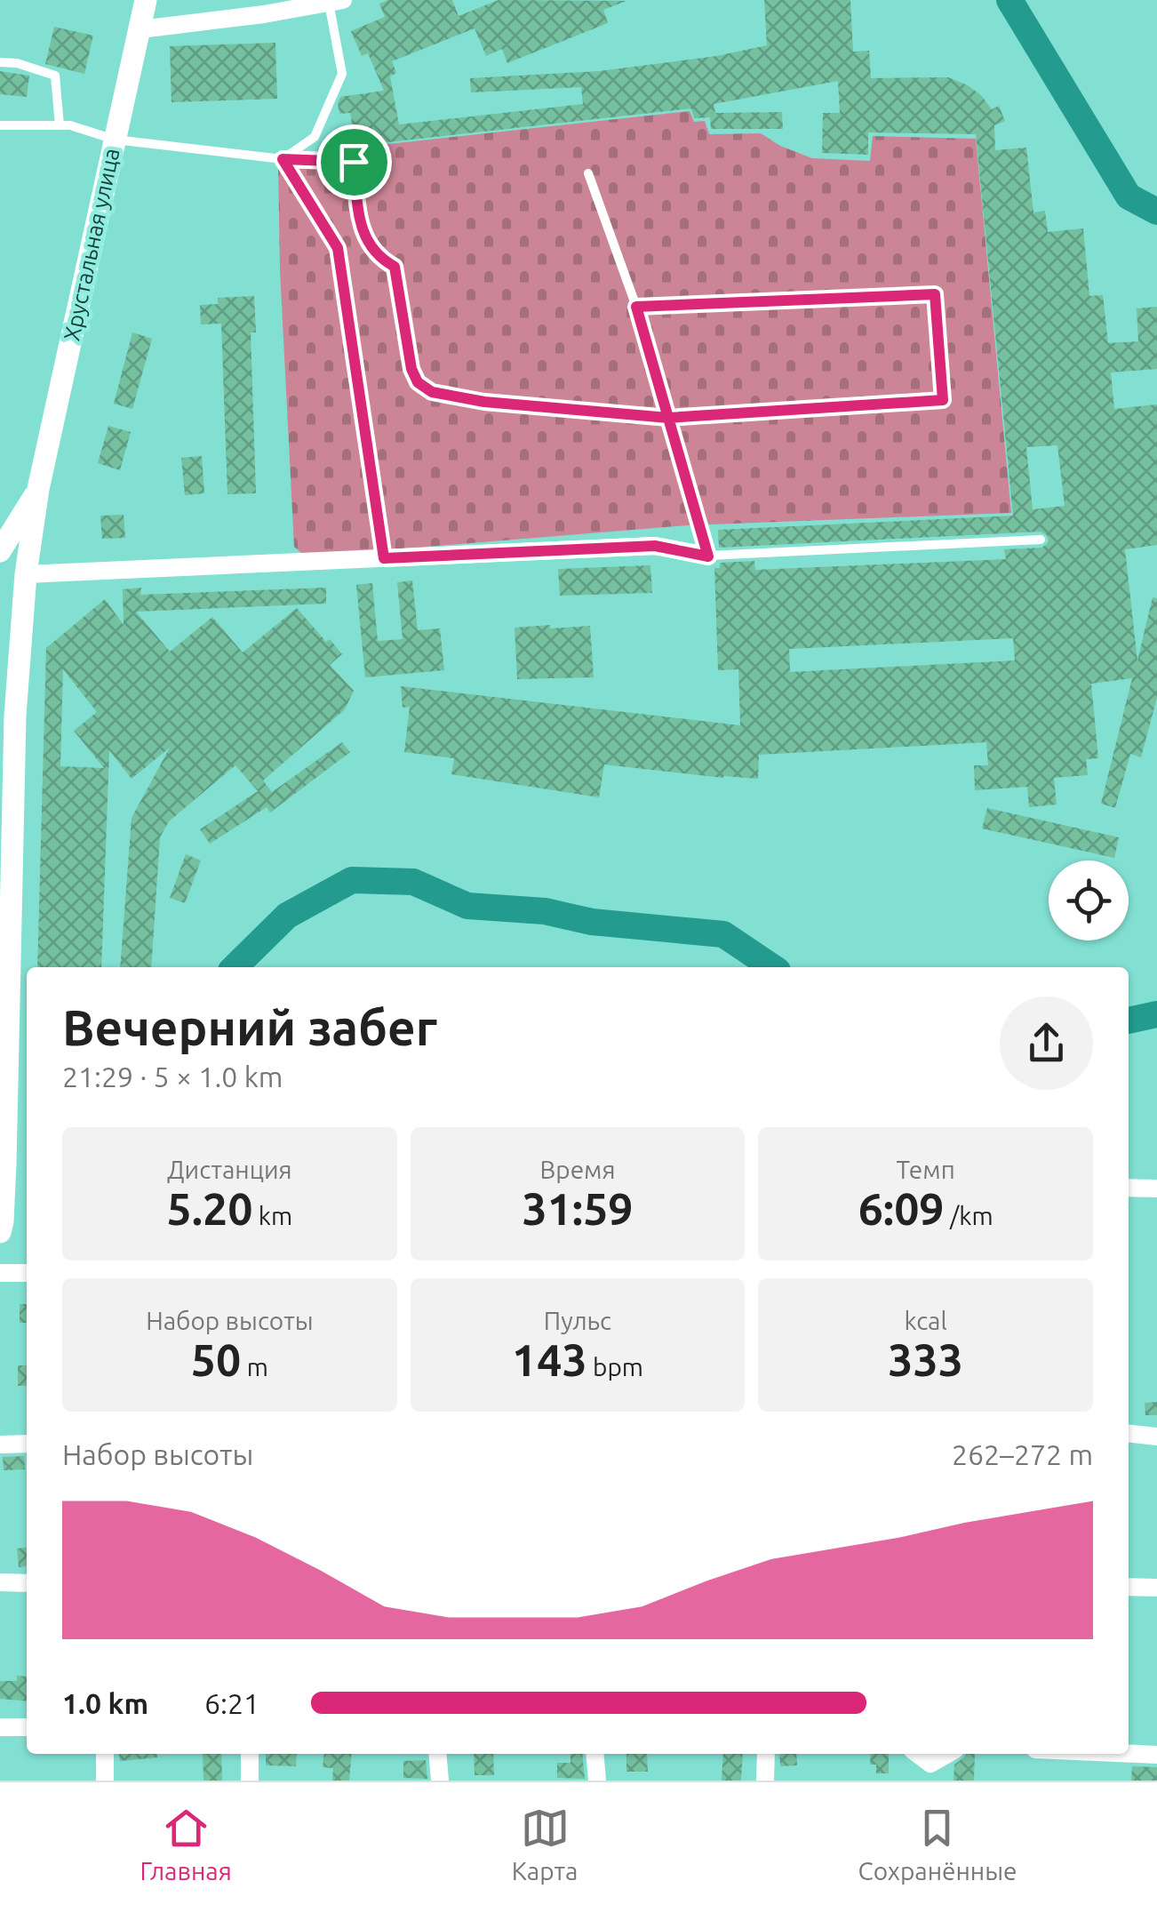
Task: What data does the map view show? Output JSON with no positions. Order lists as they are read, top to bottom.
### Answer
{
  "streets": {
    "street": ["Хрустальная улица"]
  },
  "page": {
    "heading": ["Вечерний забег", "21:29 · 5 × 1.0 km"],
    "stats": [
      ["Дистанция", "5.20 km"],
      ["Время", "31:59"],
      ["Темп", "6:09 /km"],
      ["Набор высоты", "50 m"],
      ["Пульс", "143 bpm"],
      ["kcal", "333"]
    ],
    "chart": ["Набор высоты", "262–272 m"],
    "list": [
      {
        "name": "1.0 km",
        "note": "6:21"
      }
    ],
    "tabs": ["Главная", "Карта", "Сохранённые"]
  }
}
